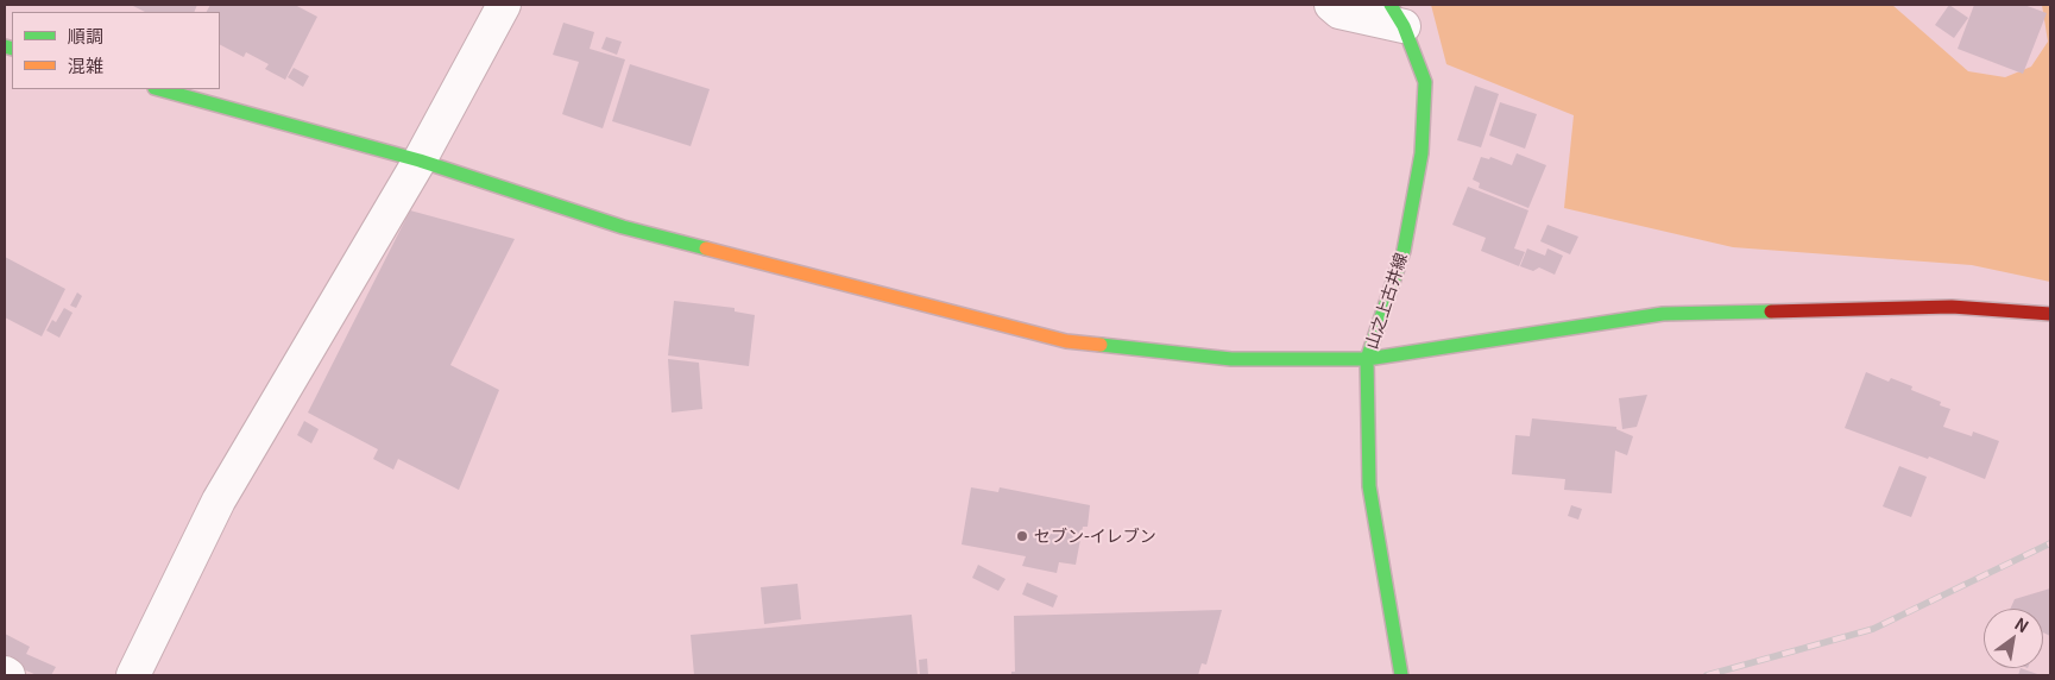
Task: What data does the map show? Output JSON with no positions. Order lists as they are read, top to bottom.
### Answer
{
  "streets": {
    "street": ["山之上古井線"]
  },
  "places": ["セブン-イレブン"],
  "legend": ["順調", "混雑"],
  "north": "top right"
}
